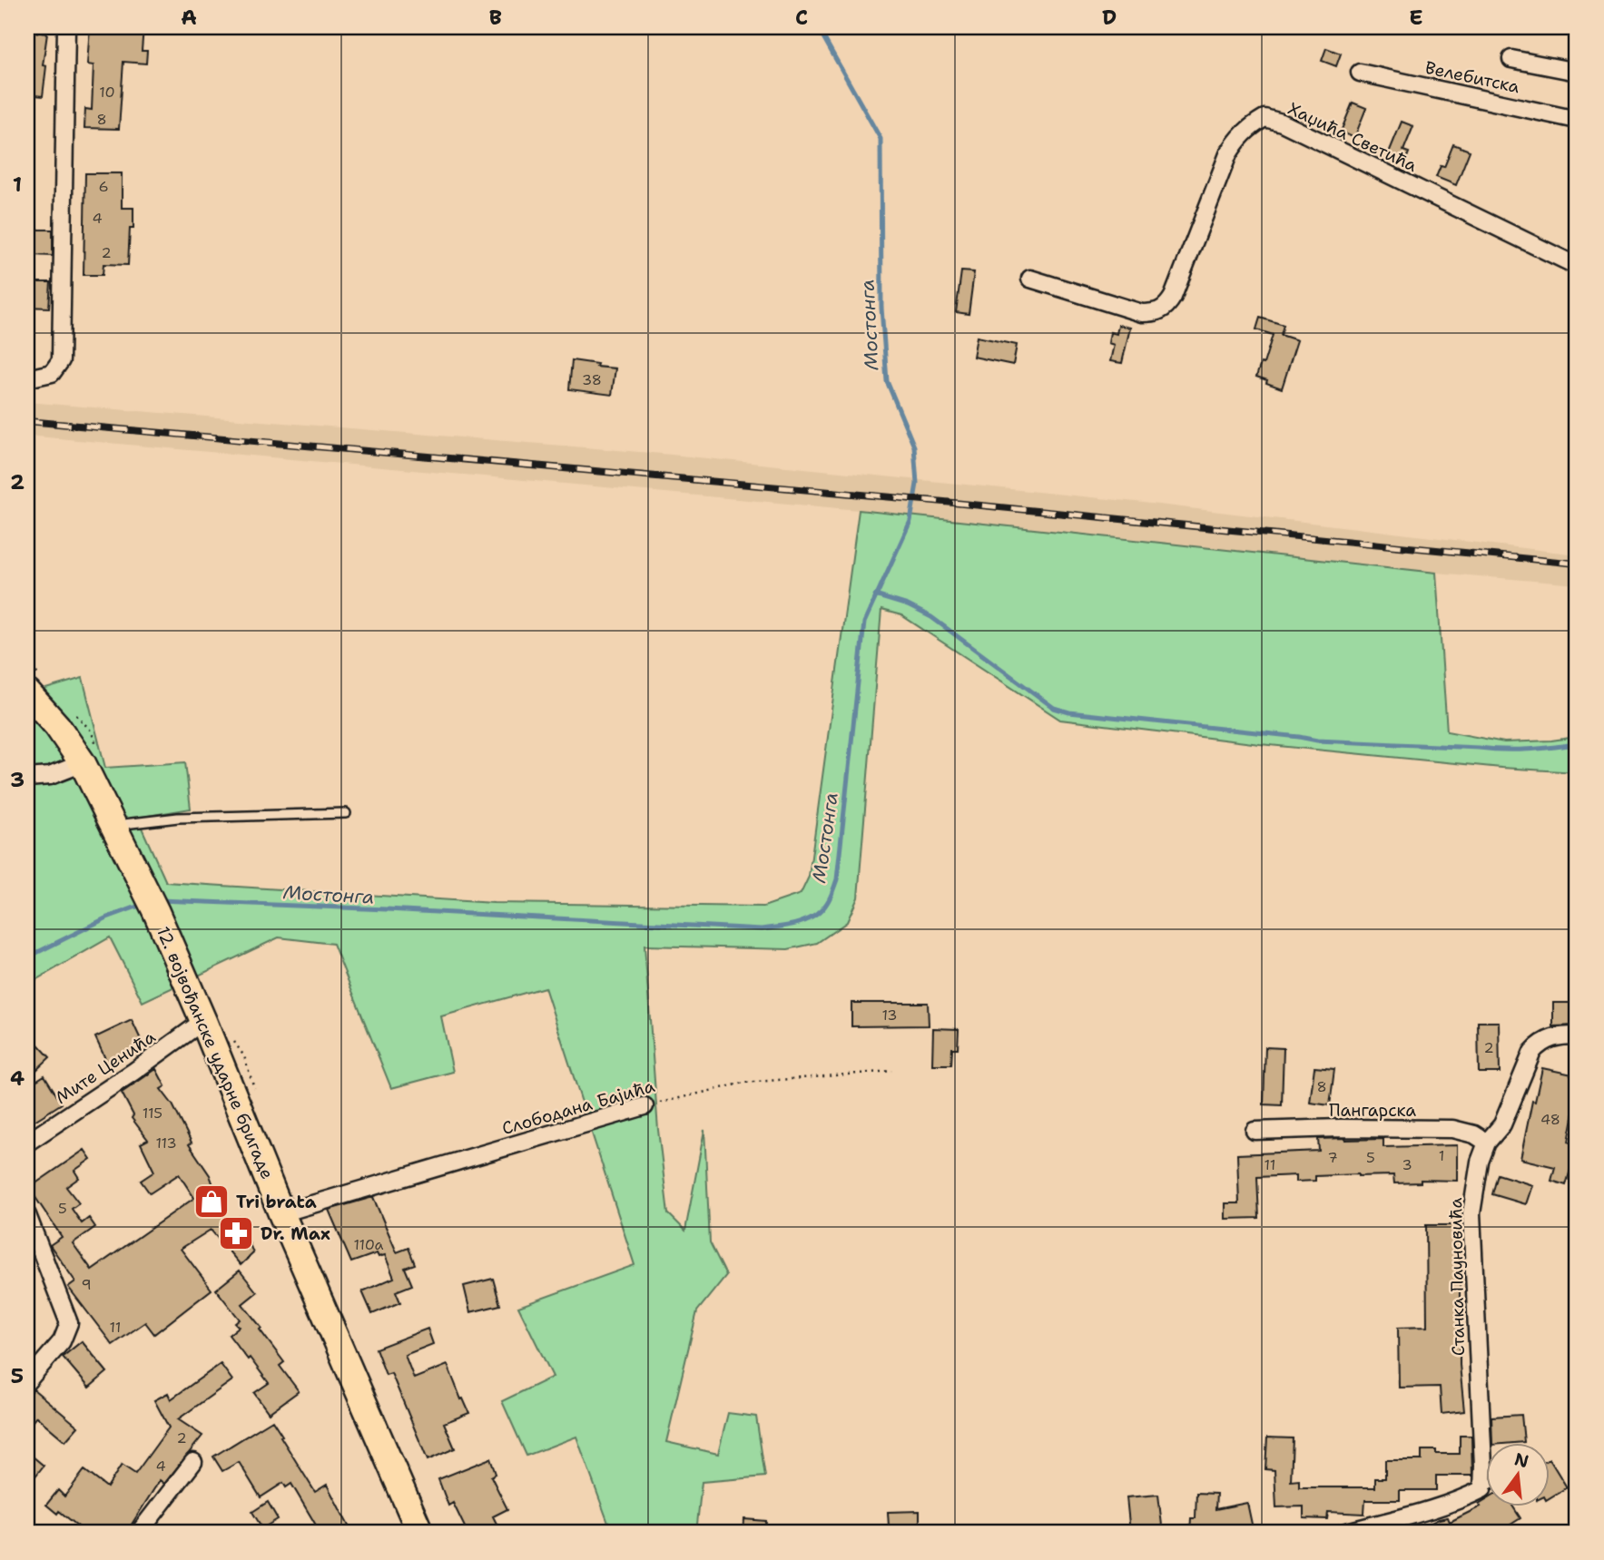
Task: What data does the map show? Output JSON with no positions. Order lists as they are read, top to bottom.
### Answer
{
  "streets": {
    "main road": ["12. војвођанске ударне бригаде"],
    "street": [
      "Велебитска",
      "Хаџића Светића",
      "Мите Ценића",
      "Слободана Бајића",
      "Пангарска",
      "Станка Пауновића"
    ]
  },
  "crossings": [
    ["12. војвођанске ударне бригаде", "Мите Ценића"],
    ["12. војвођанске ударне бригаде", "Слободана Бајића"],
    ["Пангарска", "Станка Пауновића"]
  ],
  "water": ["Мостонга"],
  "places": {
    "shop": ["Tri brata"],
    "pharmacy": ["Dr. Max"]
  },
  "house_numbers": [
    "10",
    "8",
    "6",
    "4",
    "2",
    "38",
    "13",
    "2",
    "8",
    "115",
    "48",
    "113",
    "1",
    "7",
    "5",
    "11",
    "3",
    "5",
    "110a",
    "9",
    "11",
    "2",
    "4"
  ],
  "north": "top",
  "grid": {
    "columns": [
      "A",
      "B",
      "C",
      "D",
      "E"
    ],
    "rows": [
      "1",
      "2",
      "3",
      "4",
      "5"
    ]
  }
}
